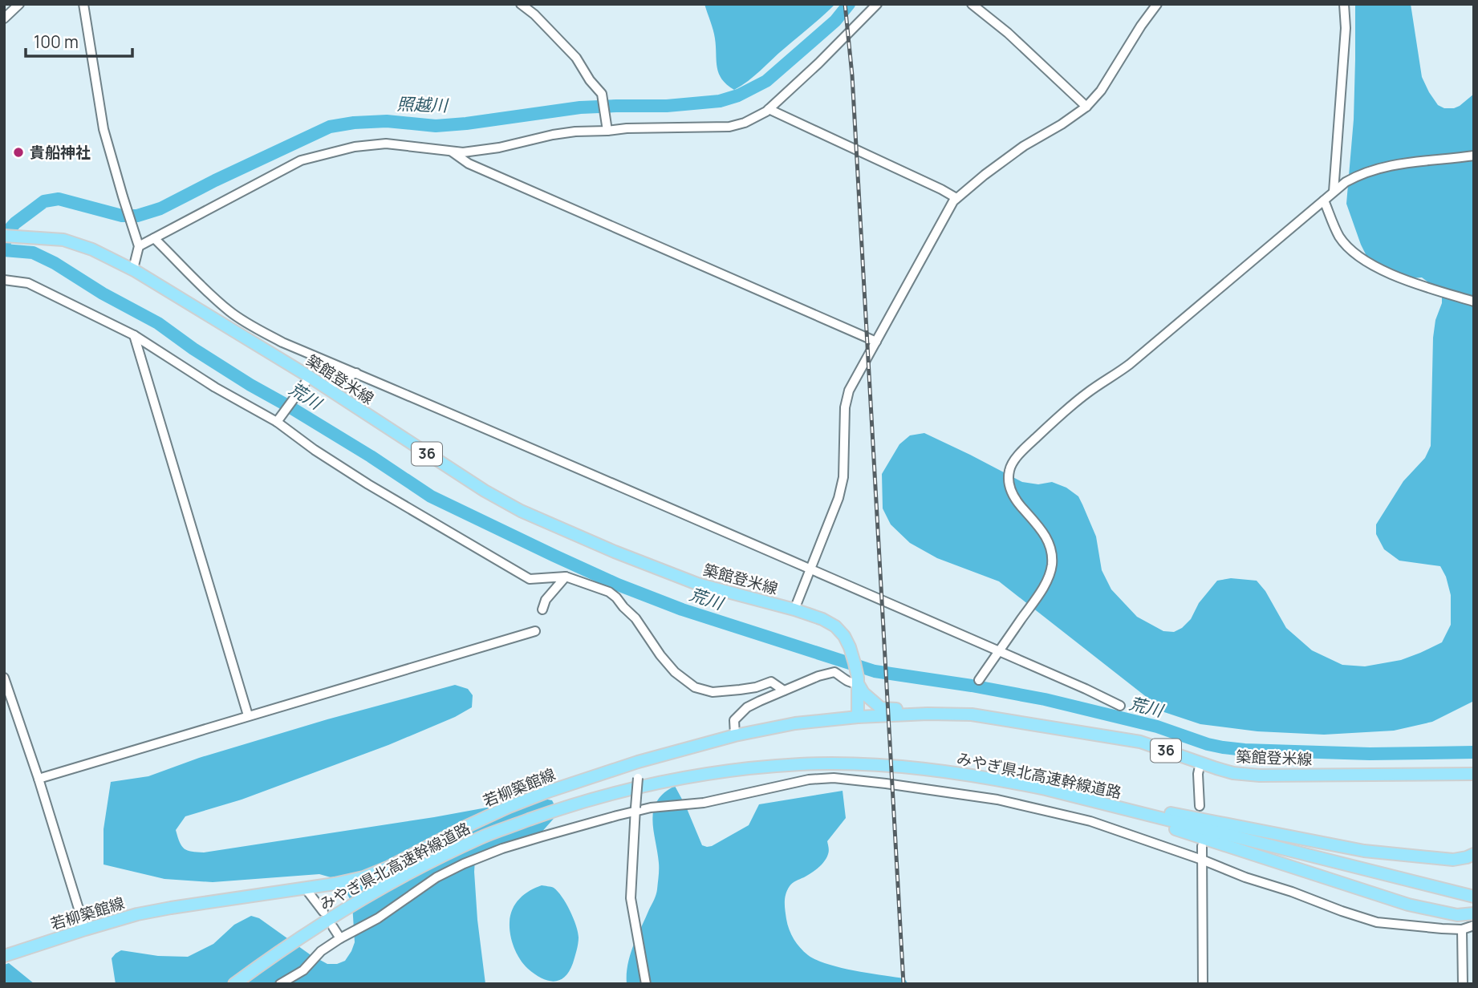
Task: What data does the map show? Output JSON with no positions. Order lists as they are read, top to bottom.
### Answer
{
  "streets": {
    "main road": [
      "築館登米線",
      "36",
      "みやぎ県北高速幹線道路",
      "若柳築館線"
    ]
  },
  "crossings": [
    ["築館登米線", "若柳築館線"]
  ],
  "water": ["照越川", "荒川"],
  "places": ["貴船神社"],
  "scale_bar": "100 m"
}
